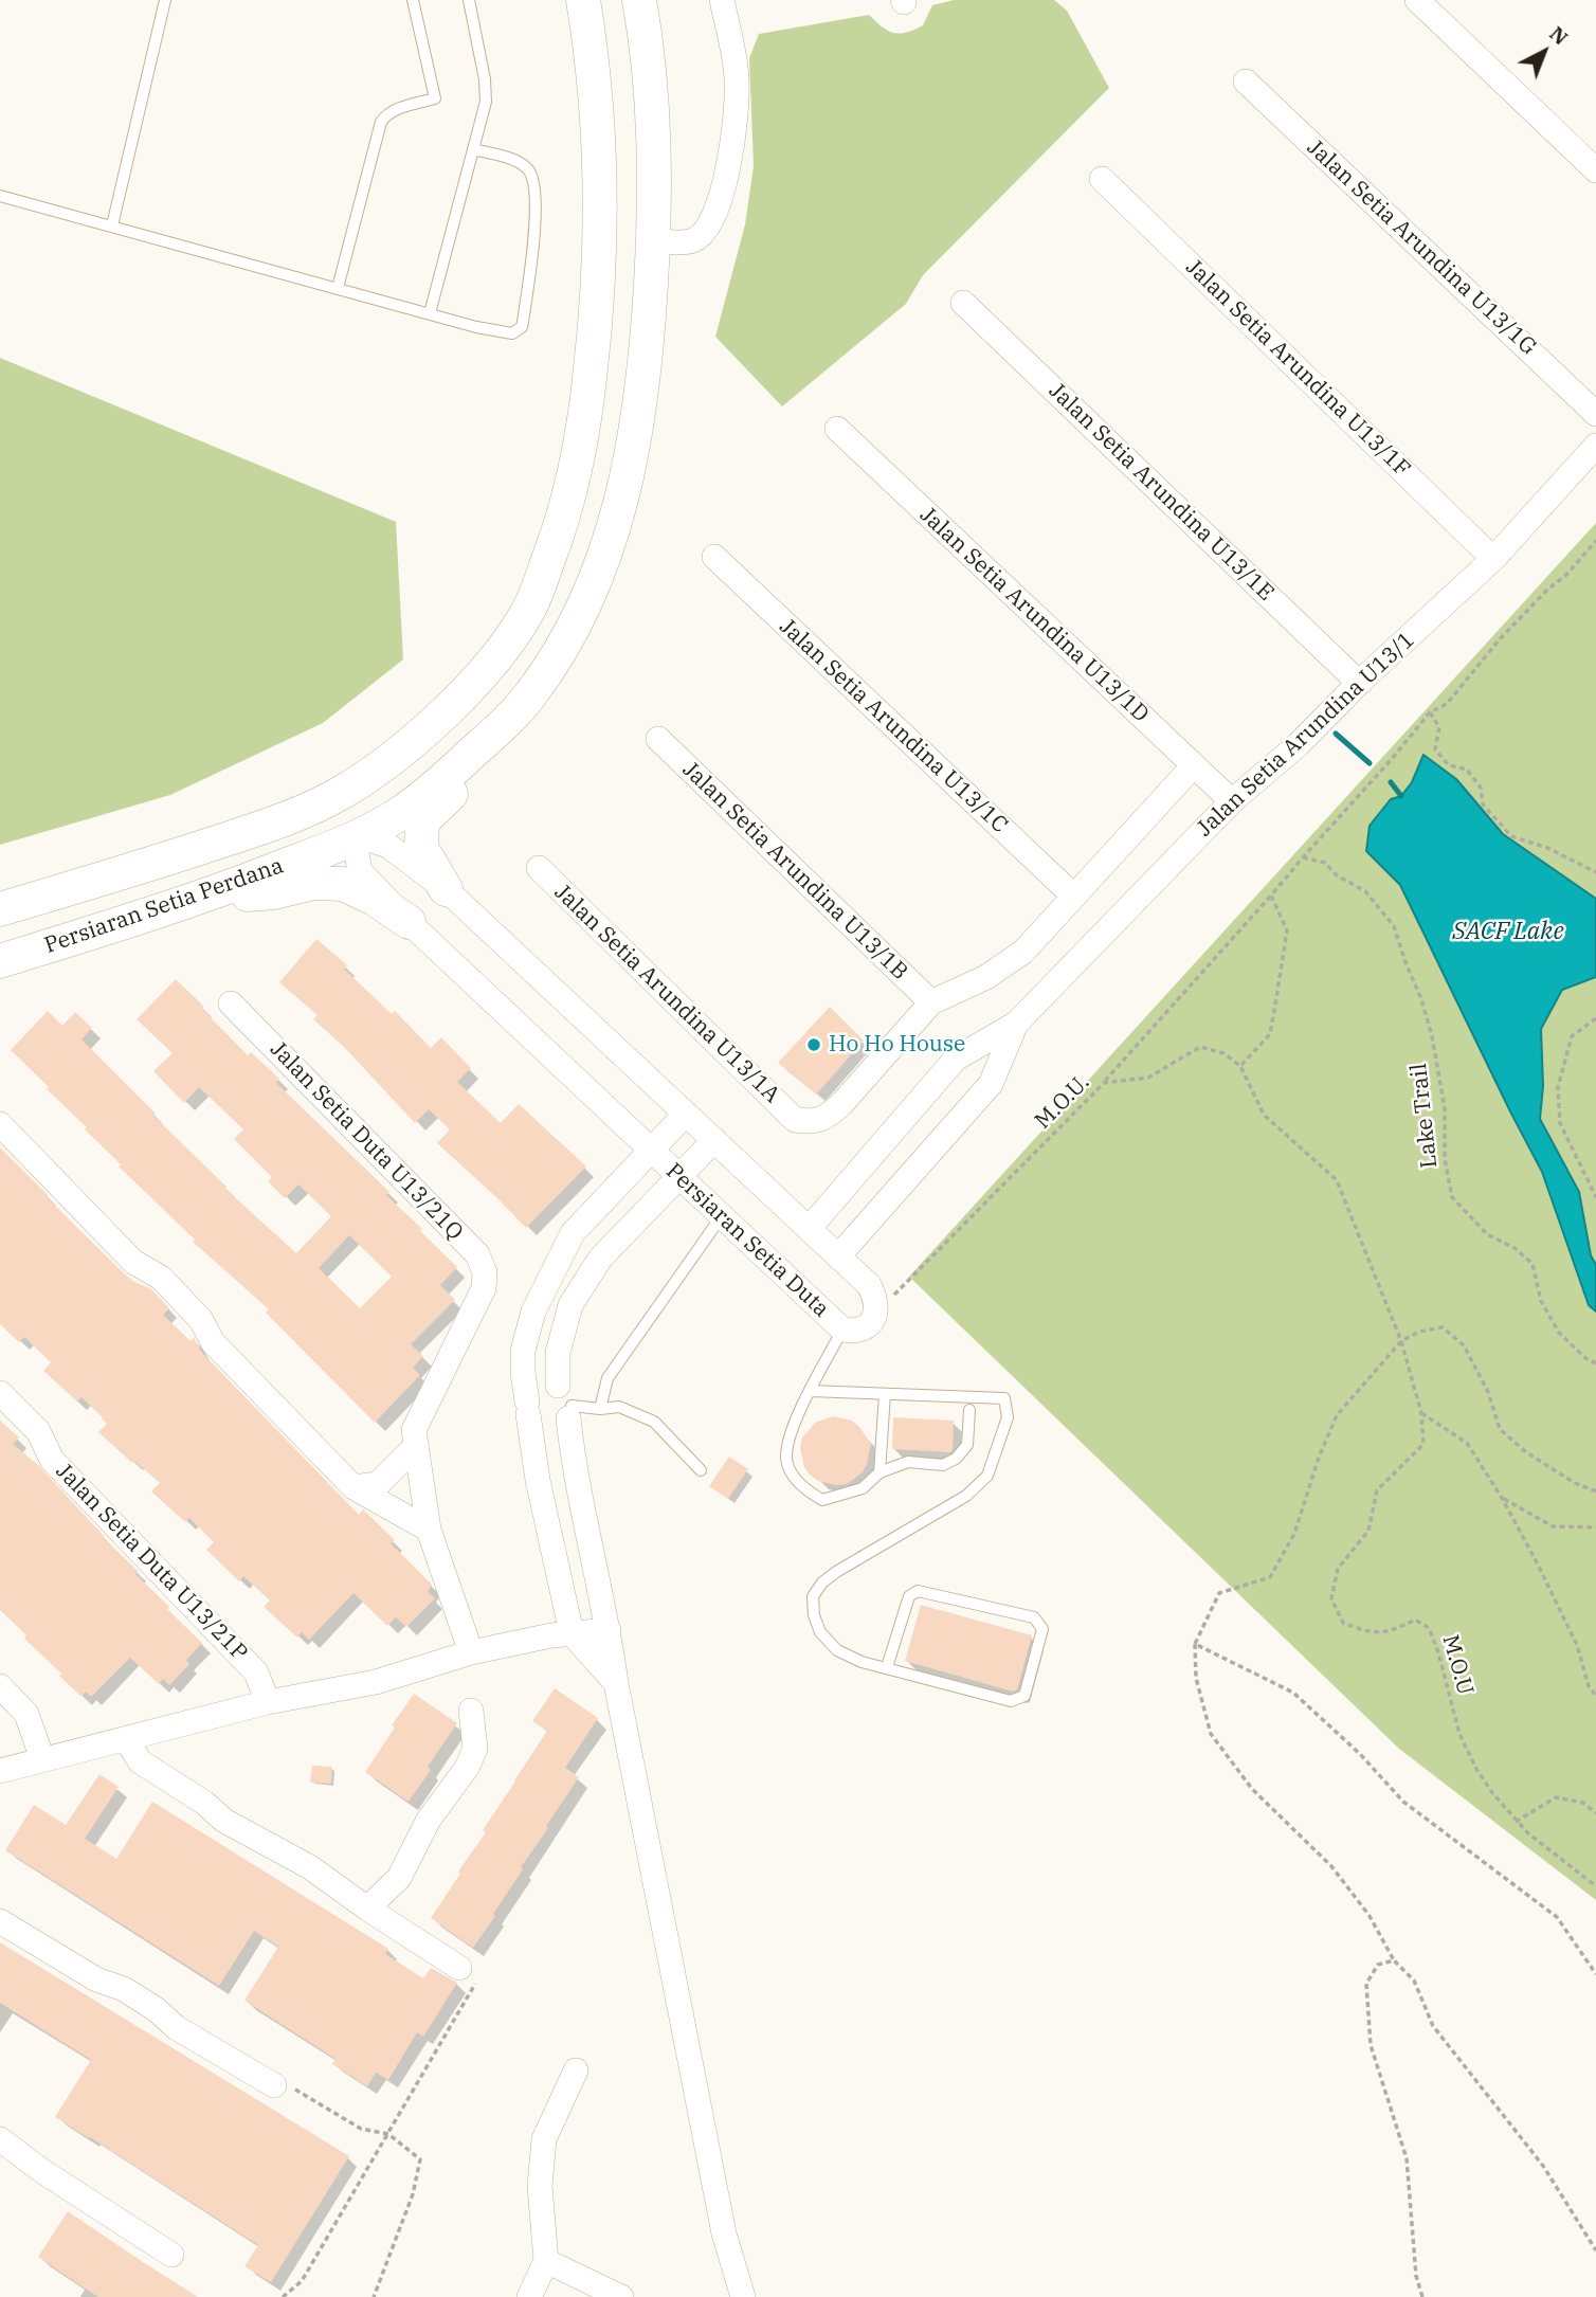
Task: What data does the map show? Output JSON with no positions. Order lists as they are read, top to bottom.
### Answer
{
  "streets": {
    "main road": ["Persiaran Setia Perdana"],
    "street": [
      "Jalan Setia Arundina U13/1G",
      "Jalan Setia Arundina U13/1F",
      "Jalan Setia Arundina U13/1E",
      "Jalan Setia Arundina U13/1D",
      "Jalan Setia Arundina U13/1C",
      "Jalan Setia Arundina U13/1",
      "Jalan Setia Arundina U13/1B",
      "Jalan Setia Arundina U13/1A",
      "Jalan Setia Duta U13/21Q",
      "Persiaran Setia Duta",
      "Jalan Setia Duta U13/21P"
    ],
    "path": ["M.O.U.", "Lake Trail", "M.O.U"]
  },
  "crossings": [
    ["Jalan Setia Arundina U13/1F", "Jalan Setia Arundina U13/1"],
    ["Jalan Setia Arundina U13/1E", "Jalan Setia Arundina U13/1"],
    ["Jalan Setia Arundina U13/1D", "Jalan Setia Arundina U13/1"],
    ["Jalan Setia Arundina U13/1B", "Jalan Setia Arundina U13/1A"],
    ["Persiaran Setia Perdana", "Persiaran Setia Duta"],
    ["M.O.U.", "M.O.U"]
  ],
  "water": ["SACF Lake"],
  "places": ["Ho Ho House"],
  "north": "top right"
}
